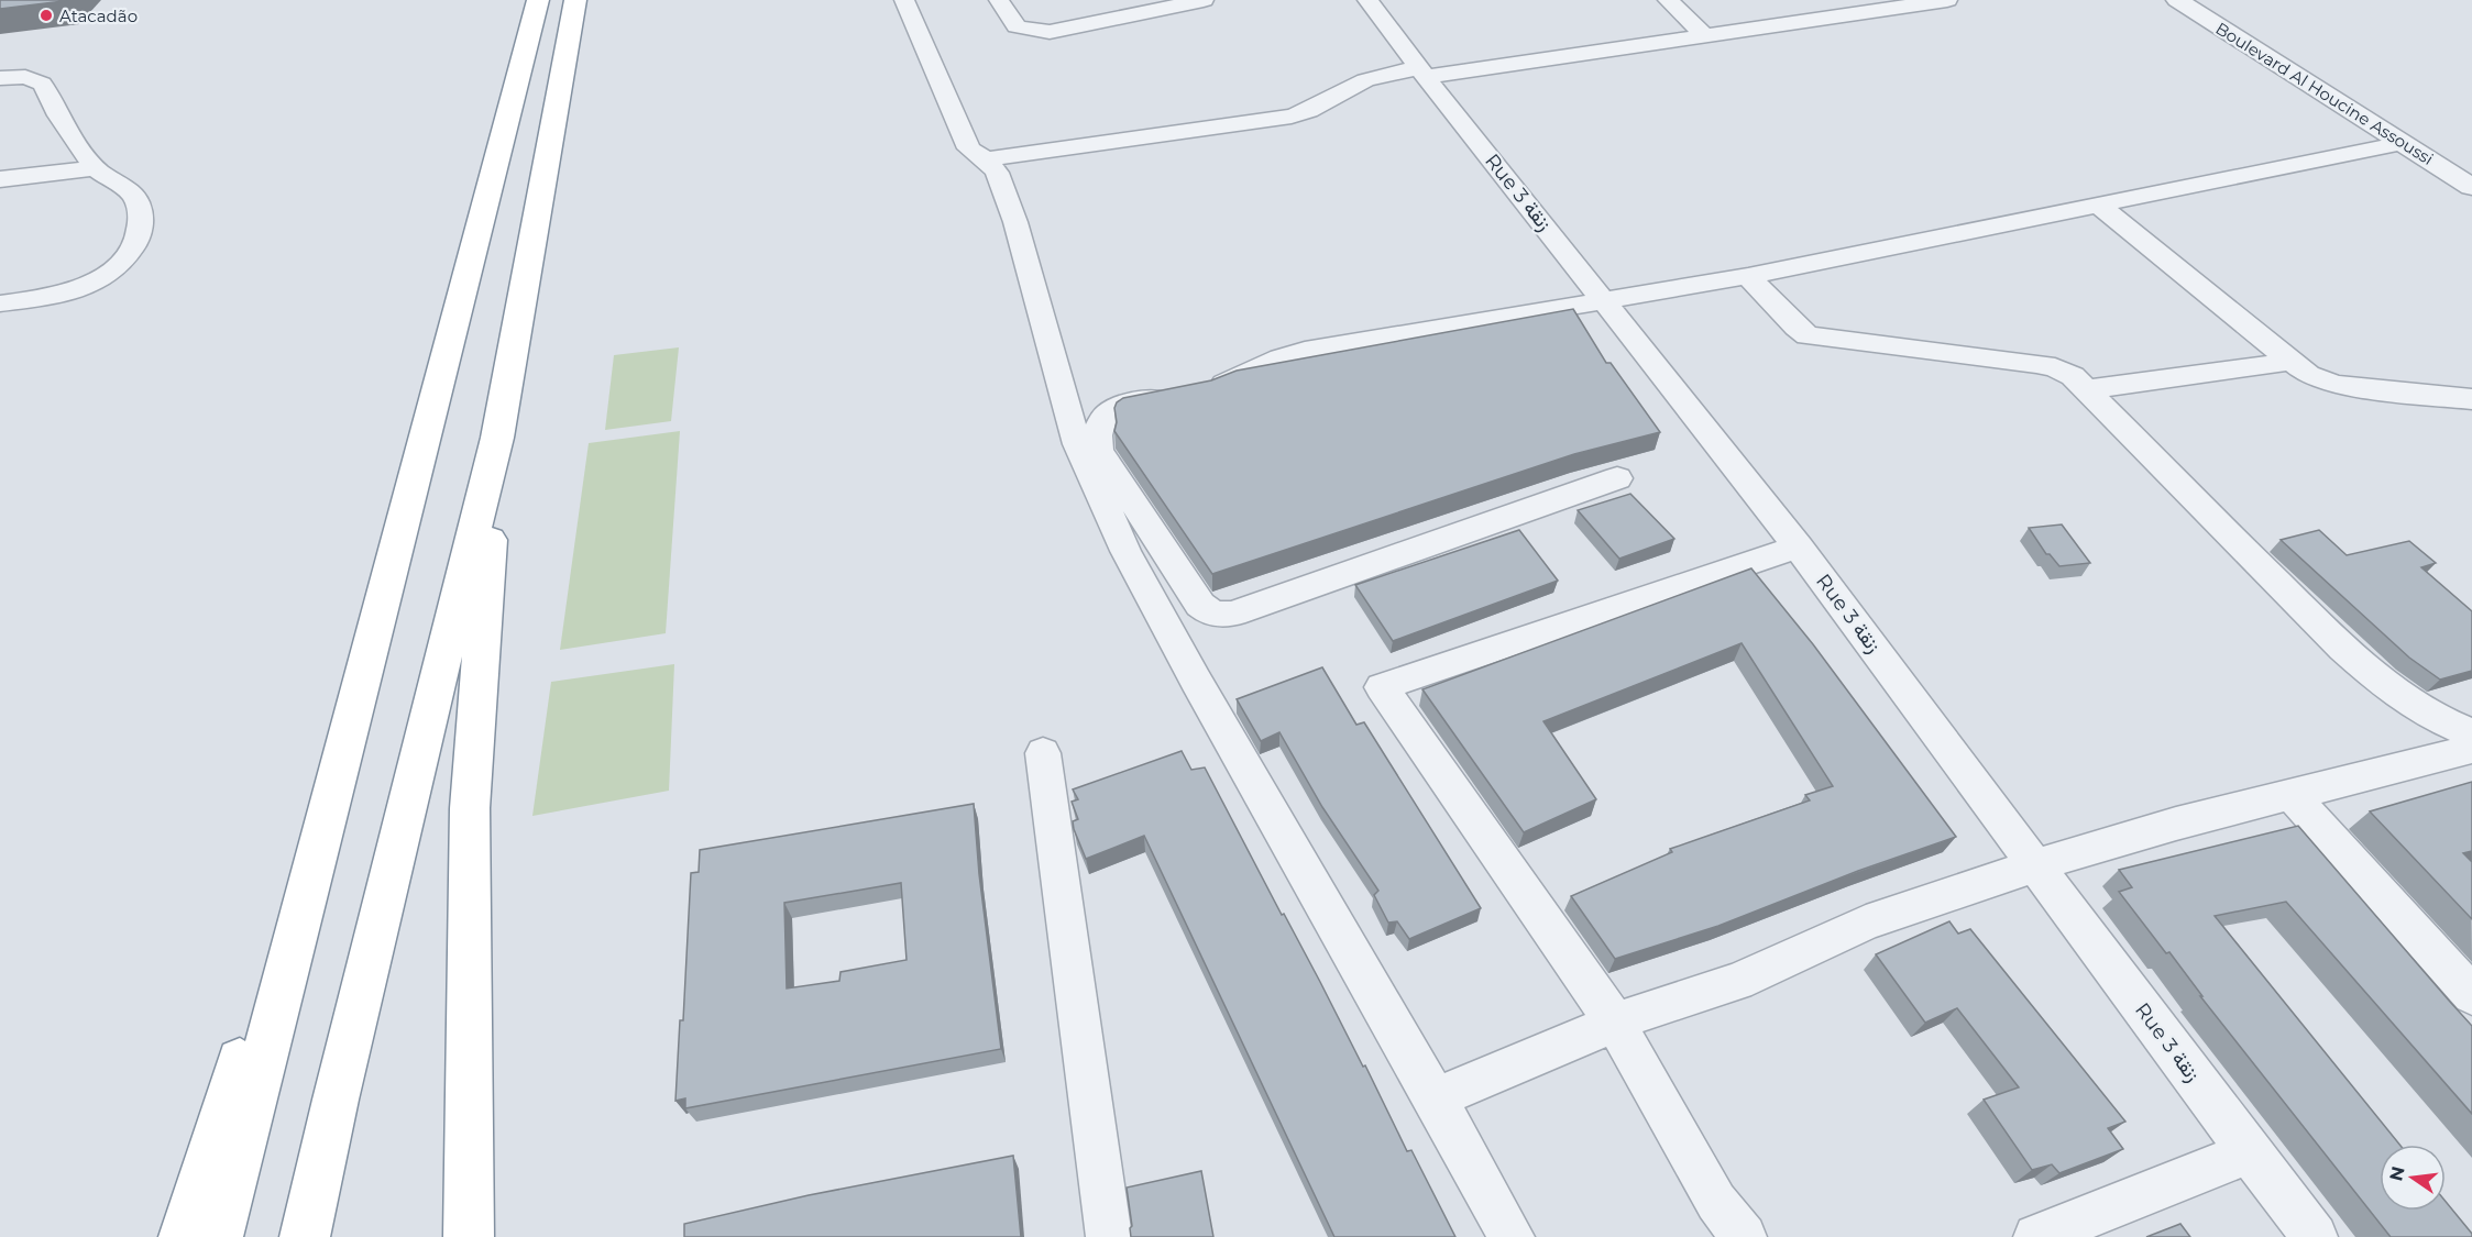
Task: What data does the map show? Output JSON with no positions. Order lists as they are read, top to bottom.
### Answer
{
  "streets": {
    "street": ["Boulevard Al Houcine Assoussi", "Rue 3 زنقة"]
  },
  "places": ["Atacadão"],
  "north": "left"
}
